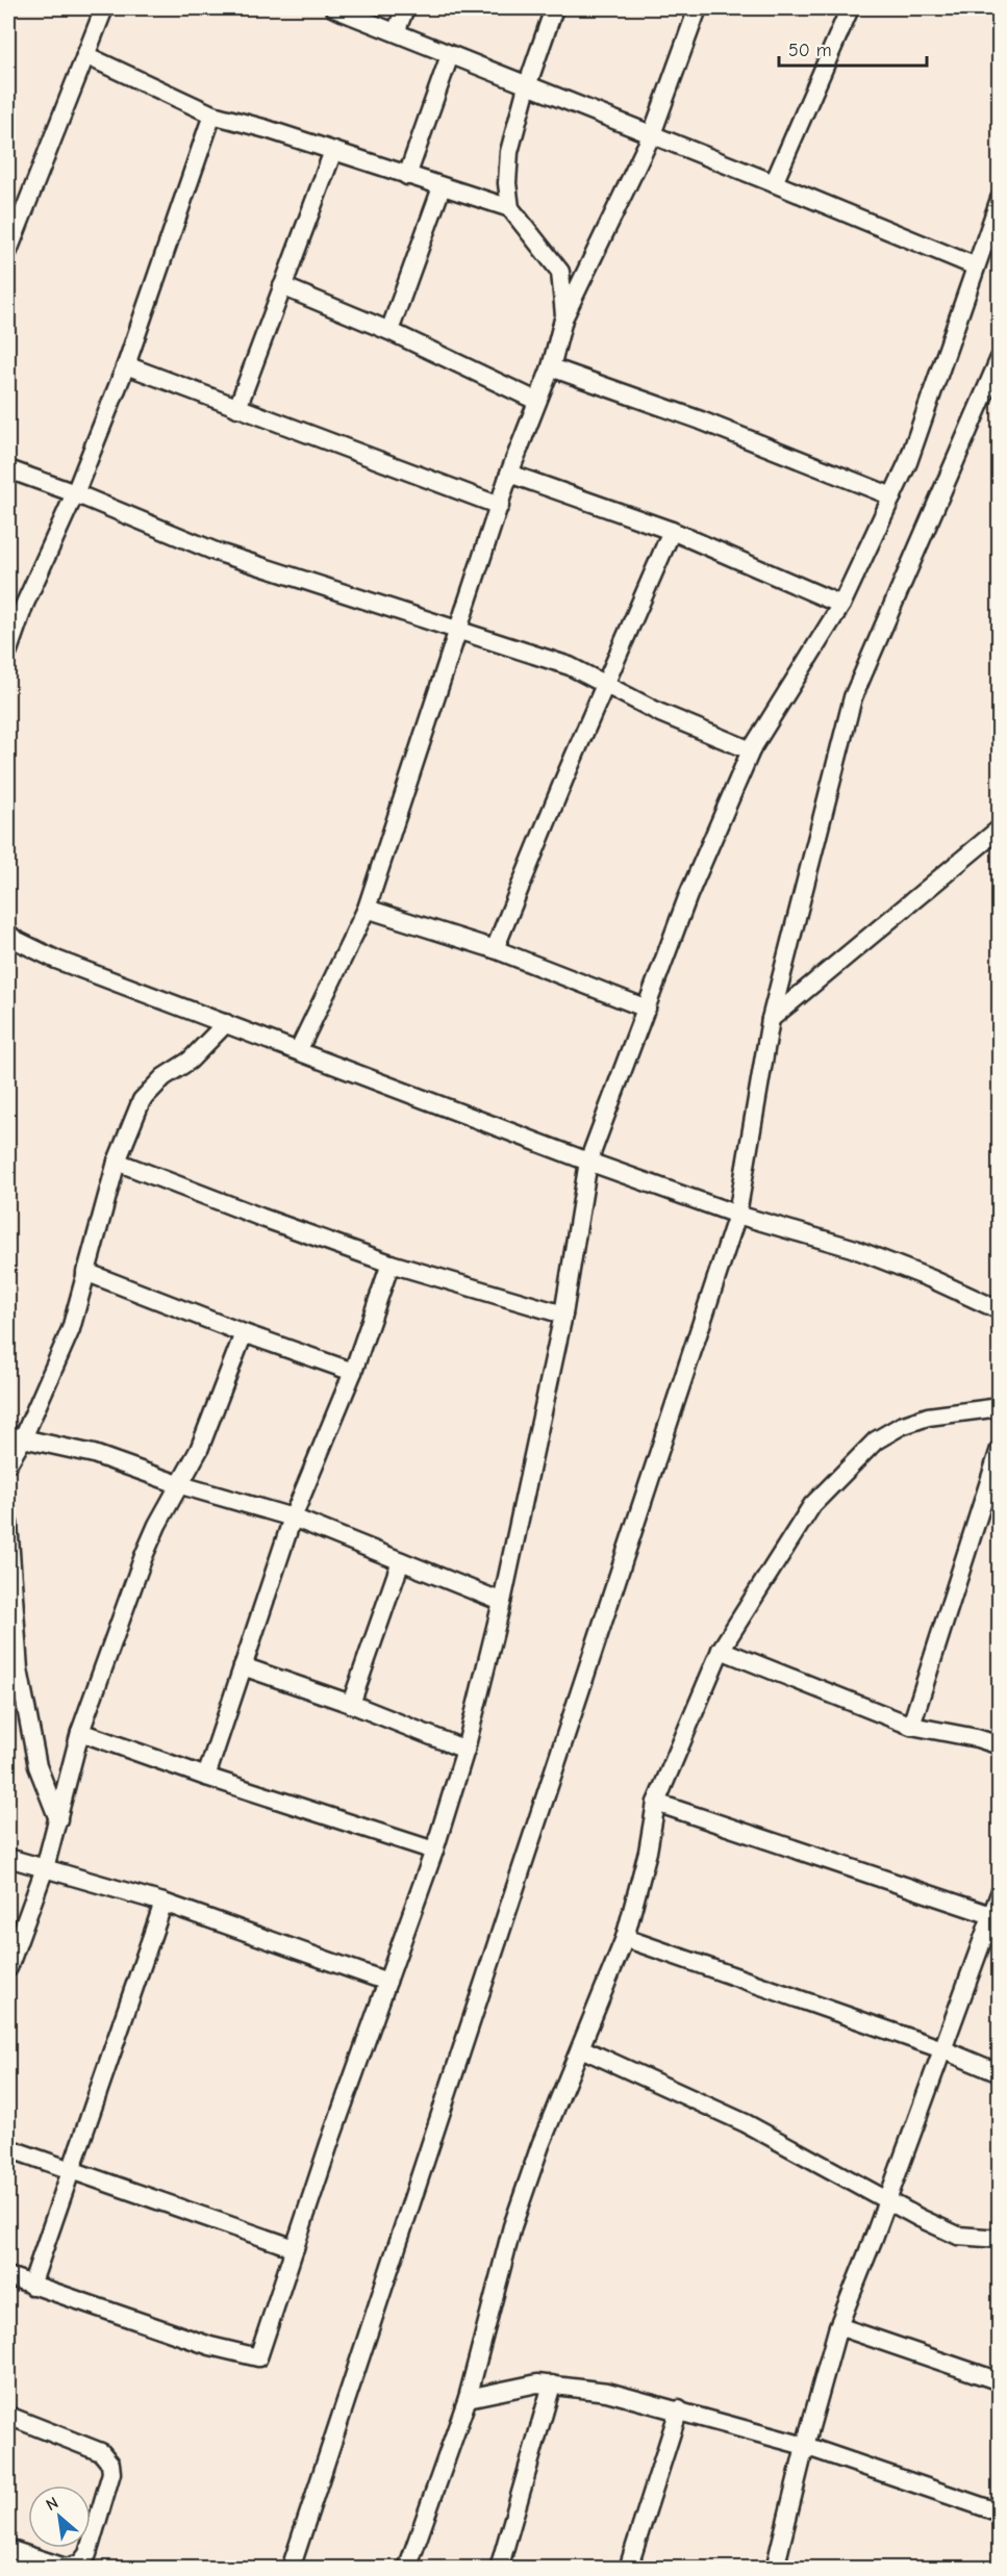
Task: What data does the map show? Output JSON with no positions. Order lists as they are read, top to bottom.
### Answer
{
  "scale_bar": "50 m",
  "north": "top left"
}
